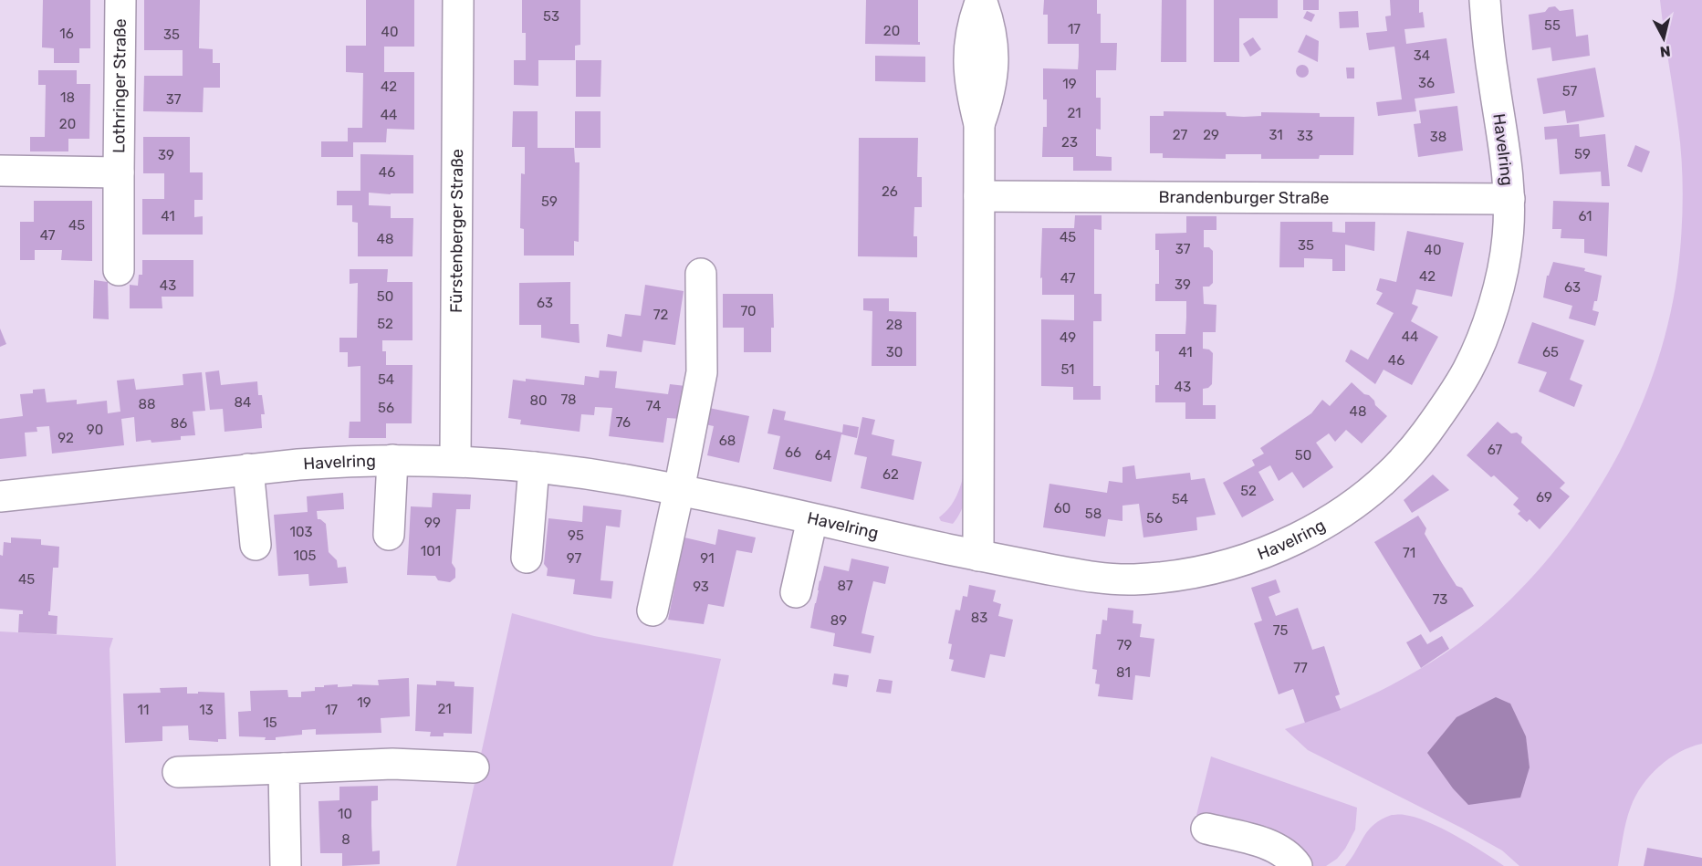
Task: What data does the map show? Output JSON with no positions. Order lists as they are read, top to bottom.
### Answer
{
  "streets": {
    "street": [
      "Lothringer Straße",
      "Havelring",
      "Brandenburger Straße",
      "Fürstenberger Straße"
    ]
  },
  "crossings": [
    ["Havelring", "Brandenburger Straße"],
    ["Havelring", "Fürstenberger Straße"]
  ],
  "house_numbers": [
    "53",
    "55",
    "17",
    "20",
    "40",
    "16",
    "35",
    "34",
    "36",
    "19",
    "42",
    "57",
    "18",
    "37",
    "21",
    "44",
    "20",
    "27",
    "29",
    "31",
    "33",
    "38",
    "23",
    "59",
    "39",
    "46",
    "26",
    "59",
    "41",
    "61",
    "45",
    "47",
    "45",
    "48",
    "35",
    "37",
    "40",
    "42",
    "47",
    "39",
    "43",
    "63",
    "50",
    "63",
    "70",
    "72",
    "52",
    "28",
    "44",
    "49",
    "30",
    "41",
    "65",
    "46",
    "51",
    "54",
    "43",
    "78",
    "80",
    "84",
    "88",
    "74",
    "56",
    "48",
    "76",
    "86",
    "90",
    "92",
    "68",
    "67",
    "66",
    "64",
    "50",
    "62",
    "52",
    "69",
    "54",
    "60",
    "58",
    "56",
    "99",
    "103",
    "95",
    "101",
    "71",
    "105",
    "97",
    "91",
    "45",
    "87",
    "93",
    "73",
    "83",
    "89",
    "75",
    "79",
    "77",
    "81",
    "19",
    "21",
    "11",
    "13",
    "17",
    "15",
    "10",
    "8"
  ],
  "north": "bottom"
}
